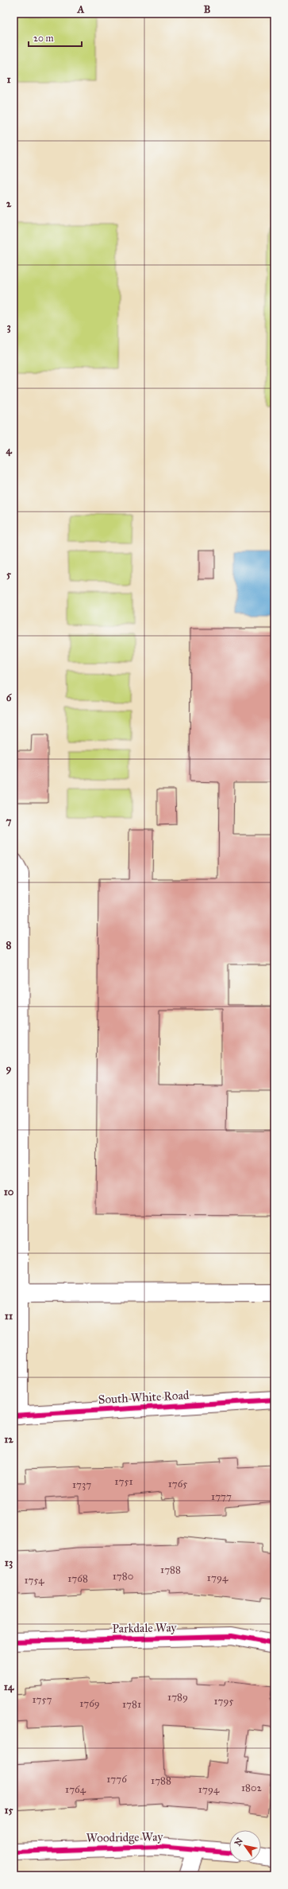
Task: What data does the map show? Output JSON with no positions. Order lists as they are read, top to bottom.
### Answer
{
  "streets": {
    "street": ["South White Road", "Parkdale Way", "Woodridge Way"]
  },
  "house_numbers": [
    "1751",
    "1765",
    "1737",
    "1777",
    "1788",
    "1780",
    "1794",
    "1768",
    "1754",
    "1789",
    "1757",
    "1795",
    "1769",
    "1781",
    "1776",
    "1788",
    "1802",
    "1764",
    "1794"
  ],
  "scale_bar": "20 m",
  "north": "top left",
  "grid": {
    "columns": ["A", "B"],
    "rows": [
      "1",
      "2",
      "3",
      "4",
      "5",
      "6",
      "7",
      "8",
      "9",
      "10",
      "11",
      "12",
      "13",
      "14",
      "15"
    ]
  }
}
